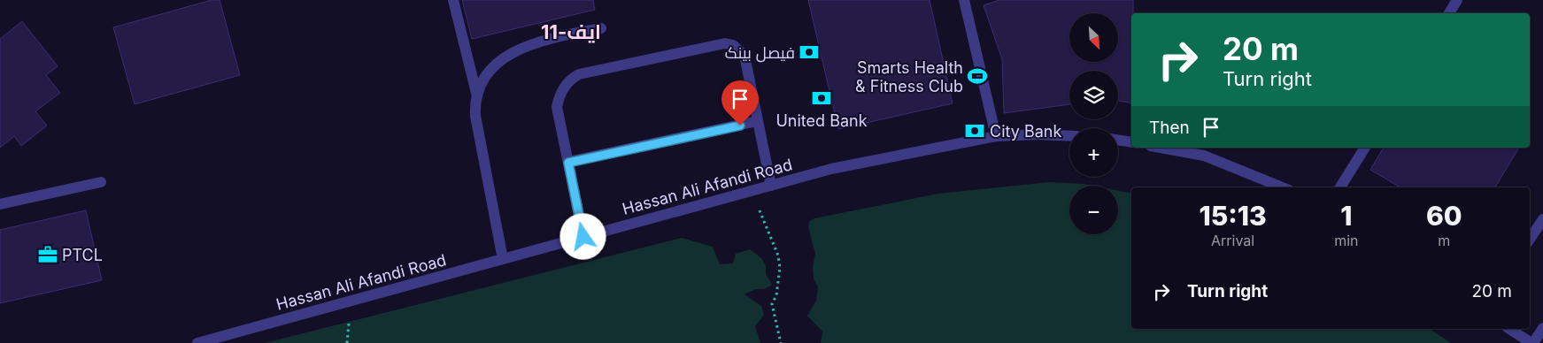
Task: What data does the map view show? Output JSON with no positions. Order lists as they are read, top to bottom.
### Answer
{
  "streets": {
    "street": ["Hassan Ali Afandi Road"]
  },
  "districts": ["ایف-11"],
  "places": {
    "bank": ["فیصل بینک", "United Bank", "City Bank"],
    "sports": ["Smarts Health & Fitness Club"],
    "office": ["PTCL"]
  },
  "north": "bottom right",
  "page": {
    "map_buttons": ["+", "−"],
    "turn": ["20 m", "Turn right"],
    "then": "Then",
    "eta": [
      "15:13",
      "Arrival",
      "1",
      "min",
      "60",
      "m"
    ],
    "list": [
      {
        "name": "Turn right",
        "value": "20 m"
      }
    ]
  }
}
